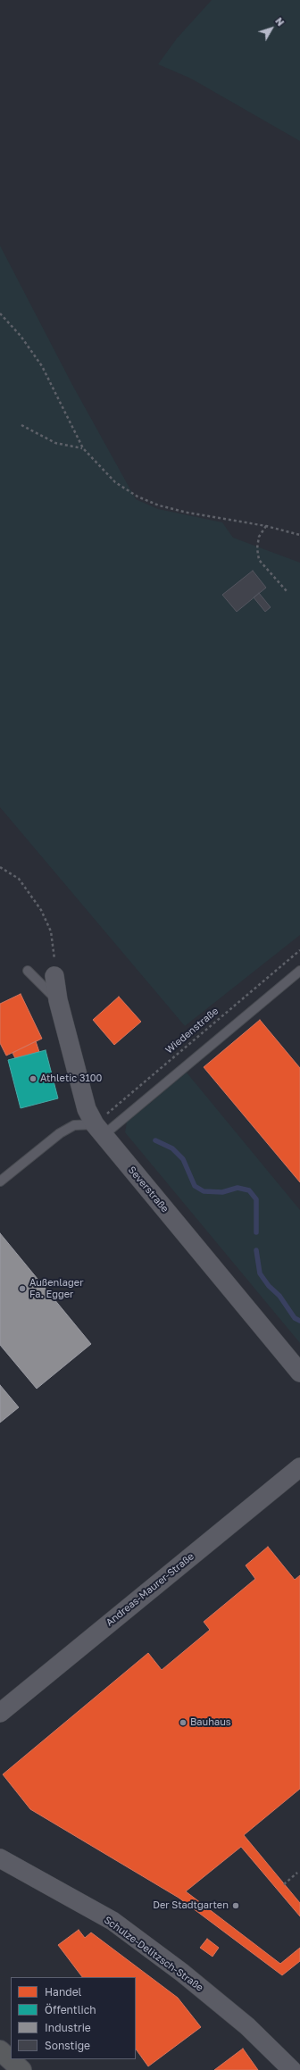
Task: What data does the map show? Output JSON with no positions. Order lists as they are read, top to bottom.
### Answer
{
  "streets": {
    "street": ["Severstraße", "Andreas-Maurer-Straße", "Schulze-Delitzsch-Straße"],
    "path": ["Wiedenstraße"]
  },
  "crossings": [
    ["Wiedenstraße", "Severstraße"]
  ],
  "places": [
    "Athletic 3100",
    "Außenlager Fa. Egger",
    "Bauhaus",
    "Der Stadtgarten"
  ],
  "legend": [
    "Handel",
    "Öffentlich",
    "Industrie",
    "Sonstige"
  ],
  "north": "top right"
}
